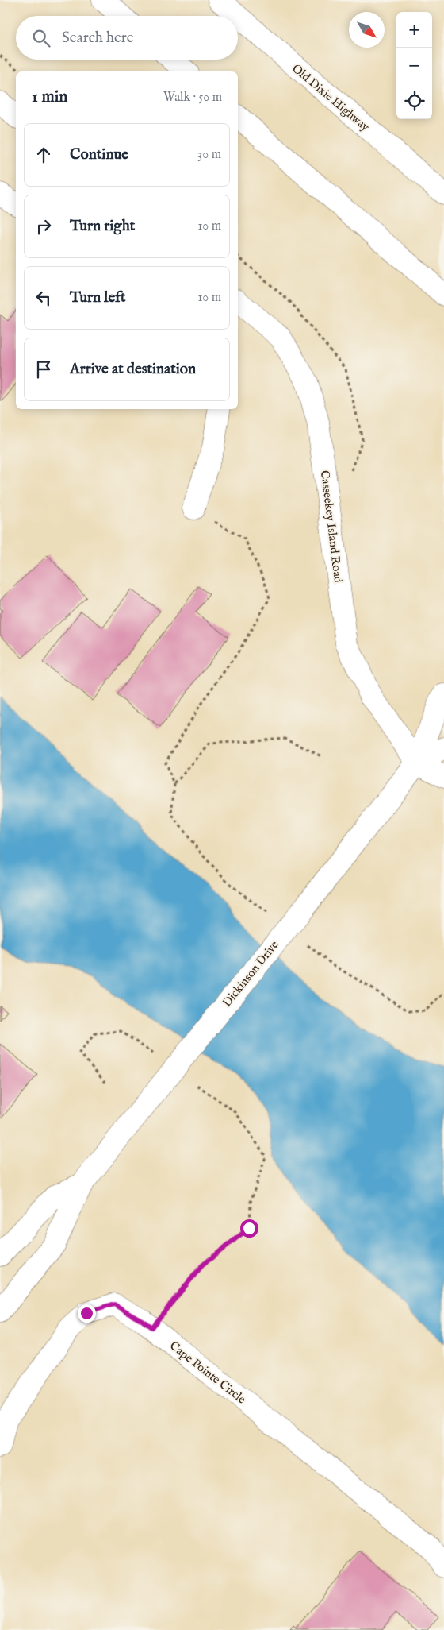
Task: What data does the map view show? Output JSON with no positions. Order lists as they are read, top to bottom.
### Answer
{
  "streets": {
    "street": [
      "Old Dixie Highway",
      "Casseekey Island Road",
      "Dickinson Drive",
      "Cape Pointe Circle"
    ]
  },
  "crossings": [
    ["Casseekey Island Road", "Dickinson Drive"]
  ],
  "north": "bottom right",
  "page": {
    "map_buttons": ["+", "−"],
    "search": "Search here",
    "heading": ["1 min", "Walk · 50 m"],
    "list": [
      ["Continue", "30 m"],
      ["Turn right", "10 m"],
      ["Turn left", "10 m"],
      "Arrive at destination"
    ]
  }
}
